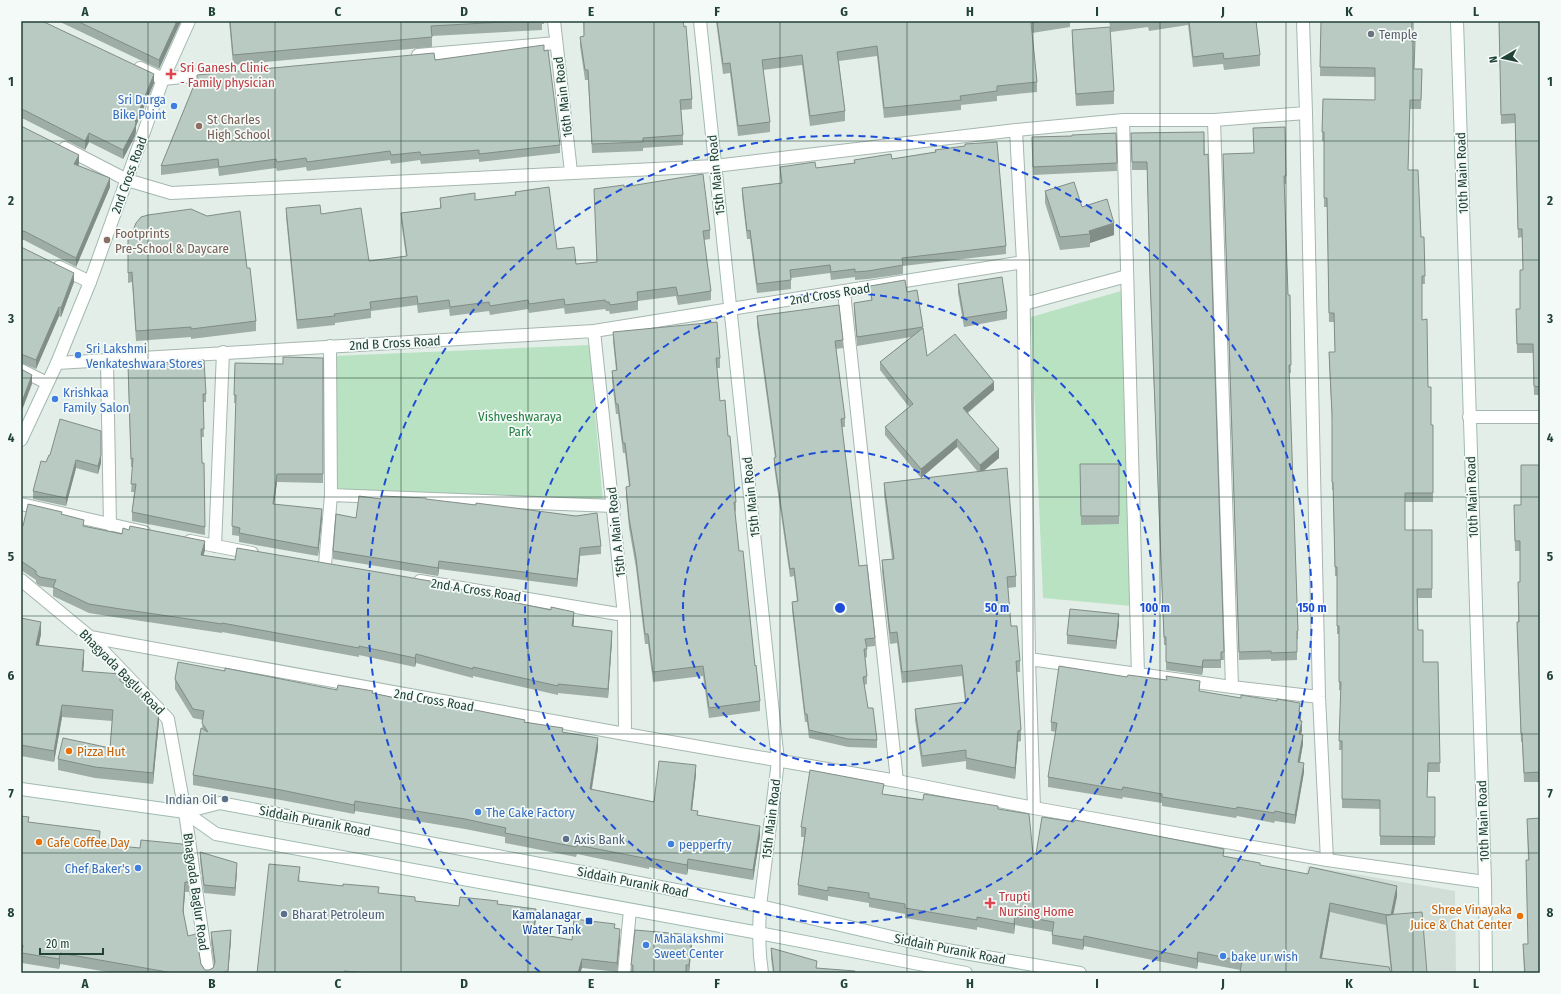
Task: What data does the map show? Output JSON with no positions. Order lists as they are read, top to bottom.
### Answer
{
  "streets": {
    "street": [
      "16th Main Road",
      "10th Main Road",
      "2nd Cross Road",
      "15th Main Road",
      "2nd B Cross Road",
      "15th A Main Road",
      "2nd A Cross Road",
      "Bhagyada Baglu Road",
      "Siddaih Puranik Road",
      "Bhagyada Baglur Road"
    ]
  },
  "crossings": [
    ["10th Main Road", "2nd Cross Road"],
    ["2nd Cross Road", "15th Main Road"],
    ["2nd Cross Road", "2nd B Cross Road"],
    ["2nd Cross Road", "15th A Main Road"],
    ["2nd Cross Road", "Bhagyada Baglu Road"],
    ["15th Main Road", "2nd B Cross Road"],
    ["15th Main Road", "Siddaih Puranik Road"],
    ["2nd B Cross Road", "15th A Main Road"],
    ["15th A Main Road", "2nd A Cross Road"],
    ["Bhagyada Baglu Road", "Siddaih Puranik Road"],
    ["Bhagyada Baglu Road", "Bhagyada Baglur Road"],
    ["Siddaih Puranik Road", "Bhagyada Baglur Road"]
  ],
  "parks": ["Vishveshwaraya Park"],
  "places": {
    "other": [
      "Temple",
      "Sri Durga Bike Point",
      "St Charles High School",
      "Footprints Pre-School & Daycare",
      "Sri Lakshmi Venkateshwara Stores",
      "Krishkaa Family Salon",
      "Pizza Hut",
      "Indian Oil",
      "The Cake Factory",
      "Axis Bank",
      "Cafe Coffee Day",
      "pepperfry",
      "Chef Baker's",
      "Bharat Petroleum",
      "Shree Vinayaka Juice & Chat Center",
      "Mahalakshmi Sweet Center",
      "bake ur wish"
    ],
    "health": ["Sri Ganesh Clinic - Family physician", "Trupti Nursing Home"],
    "transit": ["Kamalanagar Water Tank"]
  },
  "scale_bar": "20 m",
  "north": "left",
  "grid": {
    "columns": [
      "A",
      "B",
      "C",
      "D",
      "E",
      "F",
      "G",
      "H",
      "I",
      "J",
      "K",
      "L"
    ],
    "rows": [
      "1",
      "2",
      "3",
      "4",
      "5",
      "6",
      "7",
      "8"
    ]
  },
  "rings": ["50 m", "100 m", "150 m"]
}
